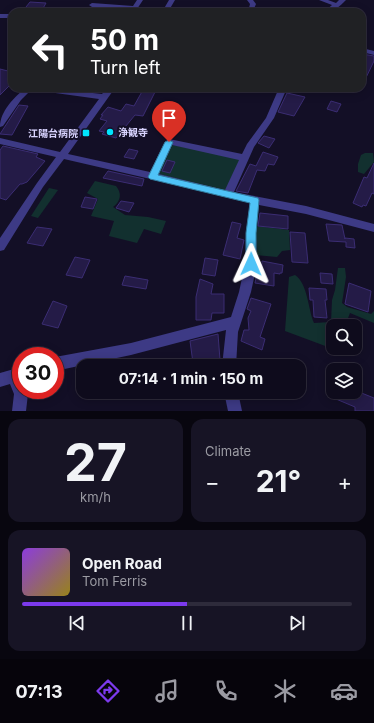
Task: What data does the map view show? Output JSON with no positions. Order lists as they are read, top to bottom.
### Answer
{
  "places": {
    "other": ["浄観寺"],
    "transit": ["江陽台病院"]
  },
  "page": {
    "turn": ["50 m", "Turn left"],
    "limit": "30",
    "trip": "07:14 · 1 min · 150 m",
    "tile": [
      ["27", "km/h"],
      "Climate"
    ],
    "heat": ["−", "21°", "+"],
    "song": ["Open Road", "Tom Ferris"],
    "tabs": "07:13"
  }
}
